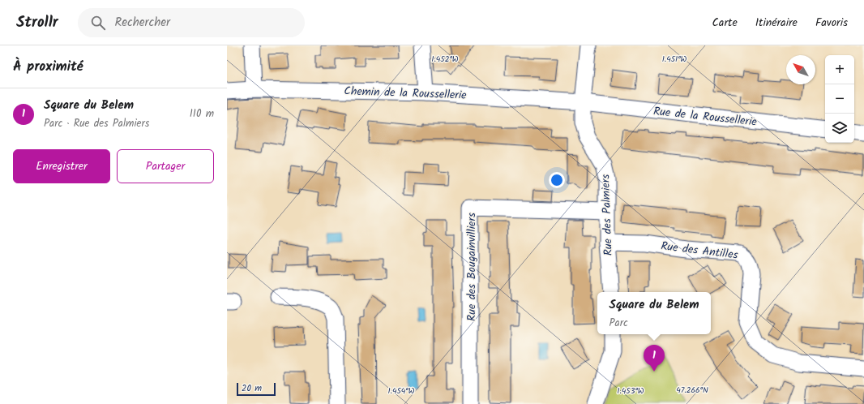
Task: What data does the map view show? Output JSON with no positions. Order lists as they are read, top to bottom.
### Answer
{
  "streets": {
    "street": [
      "Chemin de la Roussellerie",
      "Rue de la Roussellerie",
      "Rue des Palmiers",
      "Rue des Antilles",
      "Rue des Bougainvilliers"
    ]
  },
  "crossings": [
    ["Chemin de la Roussellerie", "Rue de la Roussellerie"],
    ["Chemin de la Roussellerie", "Rue des Palmiers"],
    ["Rue de la Roussellerie", "Rue des Palmiers"],
    ["Rue des Palmiers", "Rue des Antilles"],
    ["Rue des Palmiers", "Rue des Bougainvilliers"]
  ],
  "scale_bar": "20 m",
  "north": "top left",
  "page": {
    "header": "Strollr",
    "search": "Rechercher",
    "nav": ["Carte", "Itinéraire", "Favoris"],
    "heading": "À proximité",
    "map_buttons": ["+", "−"],
    "list": [
      {
        "mark": "1",
        "name": "Square du Belem",
        "note": "Parc · Rue des Palmiers",
        "value": "110 m"
      }
    ],
    "buttons": ["Enregistrer", "Partager"],
    "popup": ["Square du Belem", "Parc"],
    "pins": "1",
    "scale": "20 m"
  },
  "coordinates": [
    "1.452°W",
    "1.451°W",
    "47.266°N",
    "1.454°W",
    "1.453°W"
  ]
}
